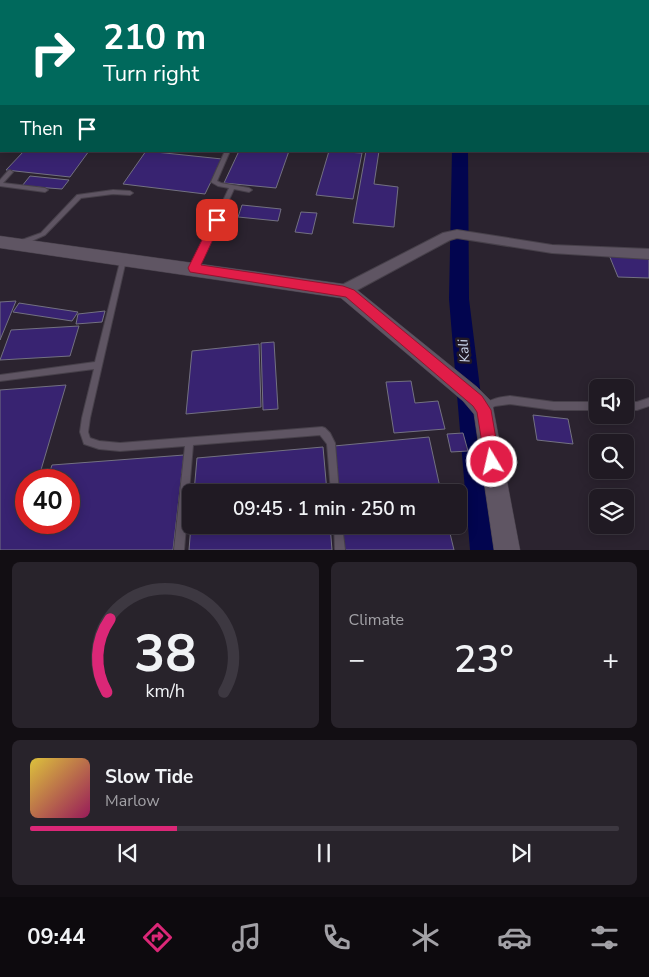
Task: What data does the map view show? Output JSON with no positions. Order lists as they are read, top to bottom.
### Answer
{
  "water": ["Kali"],
  "page": {
    "turn": ["210 m", "Turn right"],
    "then": "Then",
    "limit": "40",
    "trip": "09:45 · 1 min · 250 m",
    "tile": "Climate",
    "heat": ["−", "23°", "+"],
    "song": ["Slow Tide", "Marlow"],
    "tabs": "09:44",
    "gauge": ["38", "km/h"]
  }
}
